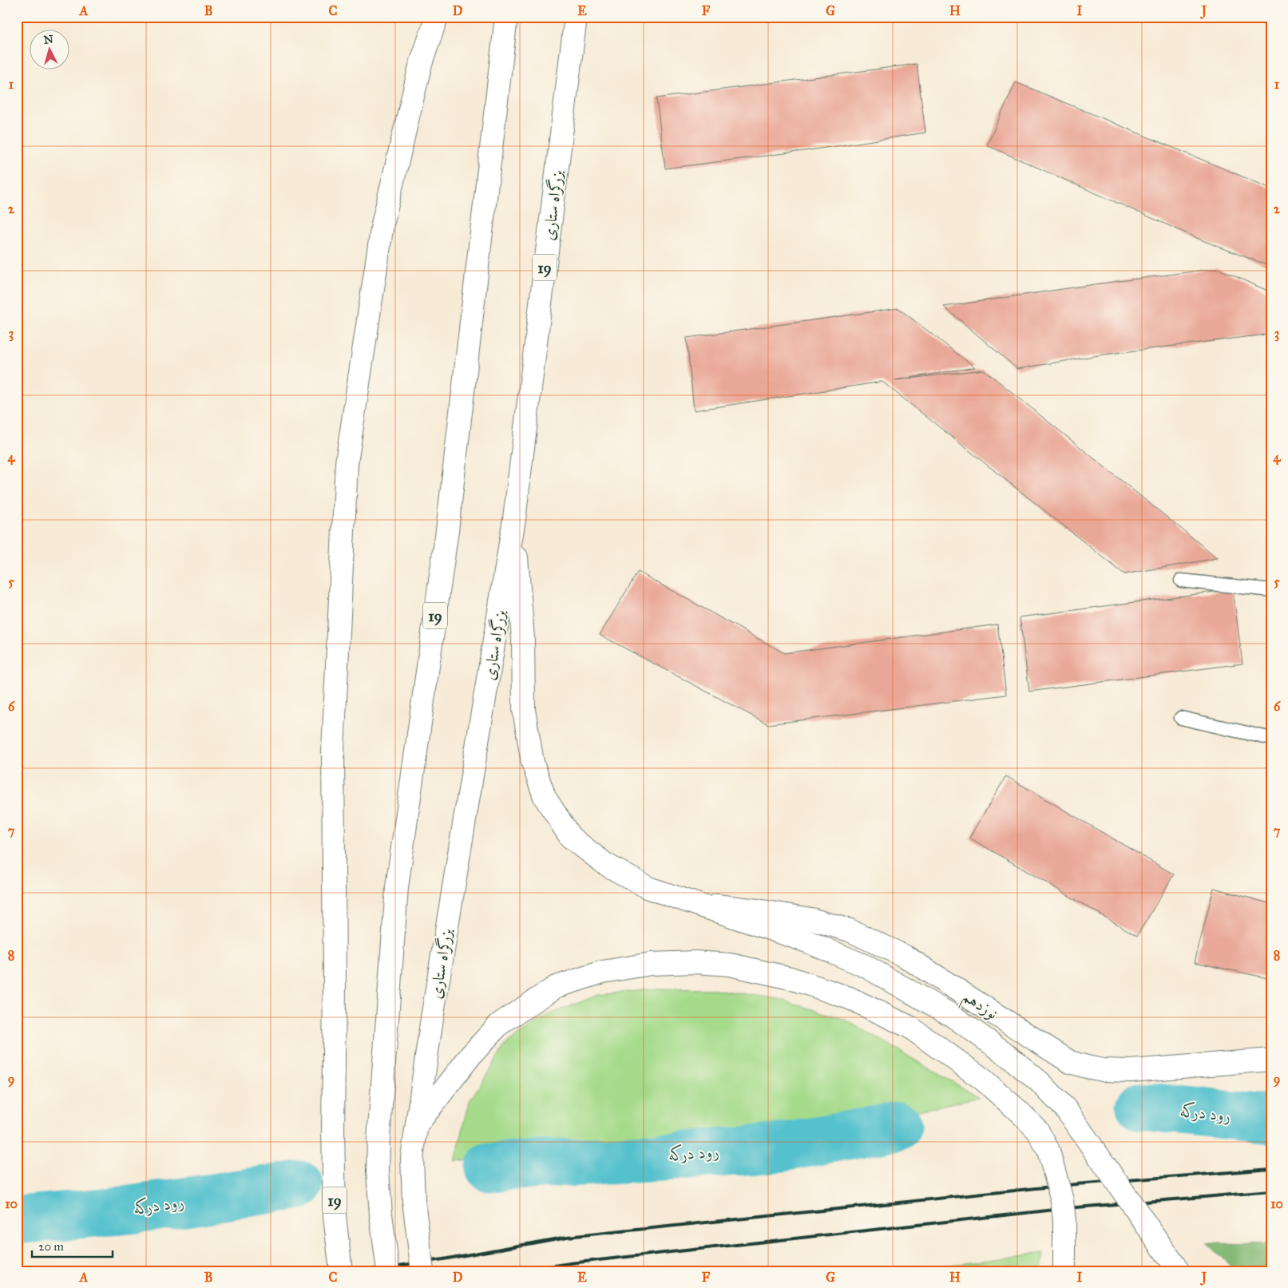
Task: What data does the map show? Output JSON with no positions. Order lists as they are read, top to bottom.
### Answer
{
  "streets": {
    "main road": ["بزرگراه ستاری", "19", "نوزدهم"]
  },
  "water": ["رود درکه"],
  "scale_bar": "20 m",
  "north": "top",
  "grid": {
    "columns": [
      "A",
      "B",
      "C",
      "D",
      "E",
      "F",
      "G",
      "H",
      "I",
      "J"
    ],
    "rows": [
      "1",
      "2",
      "3",
      "4",
      "5",
      "6",
      "7",
      "8",
      "9",
      "10"
    ]
  }
}
